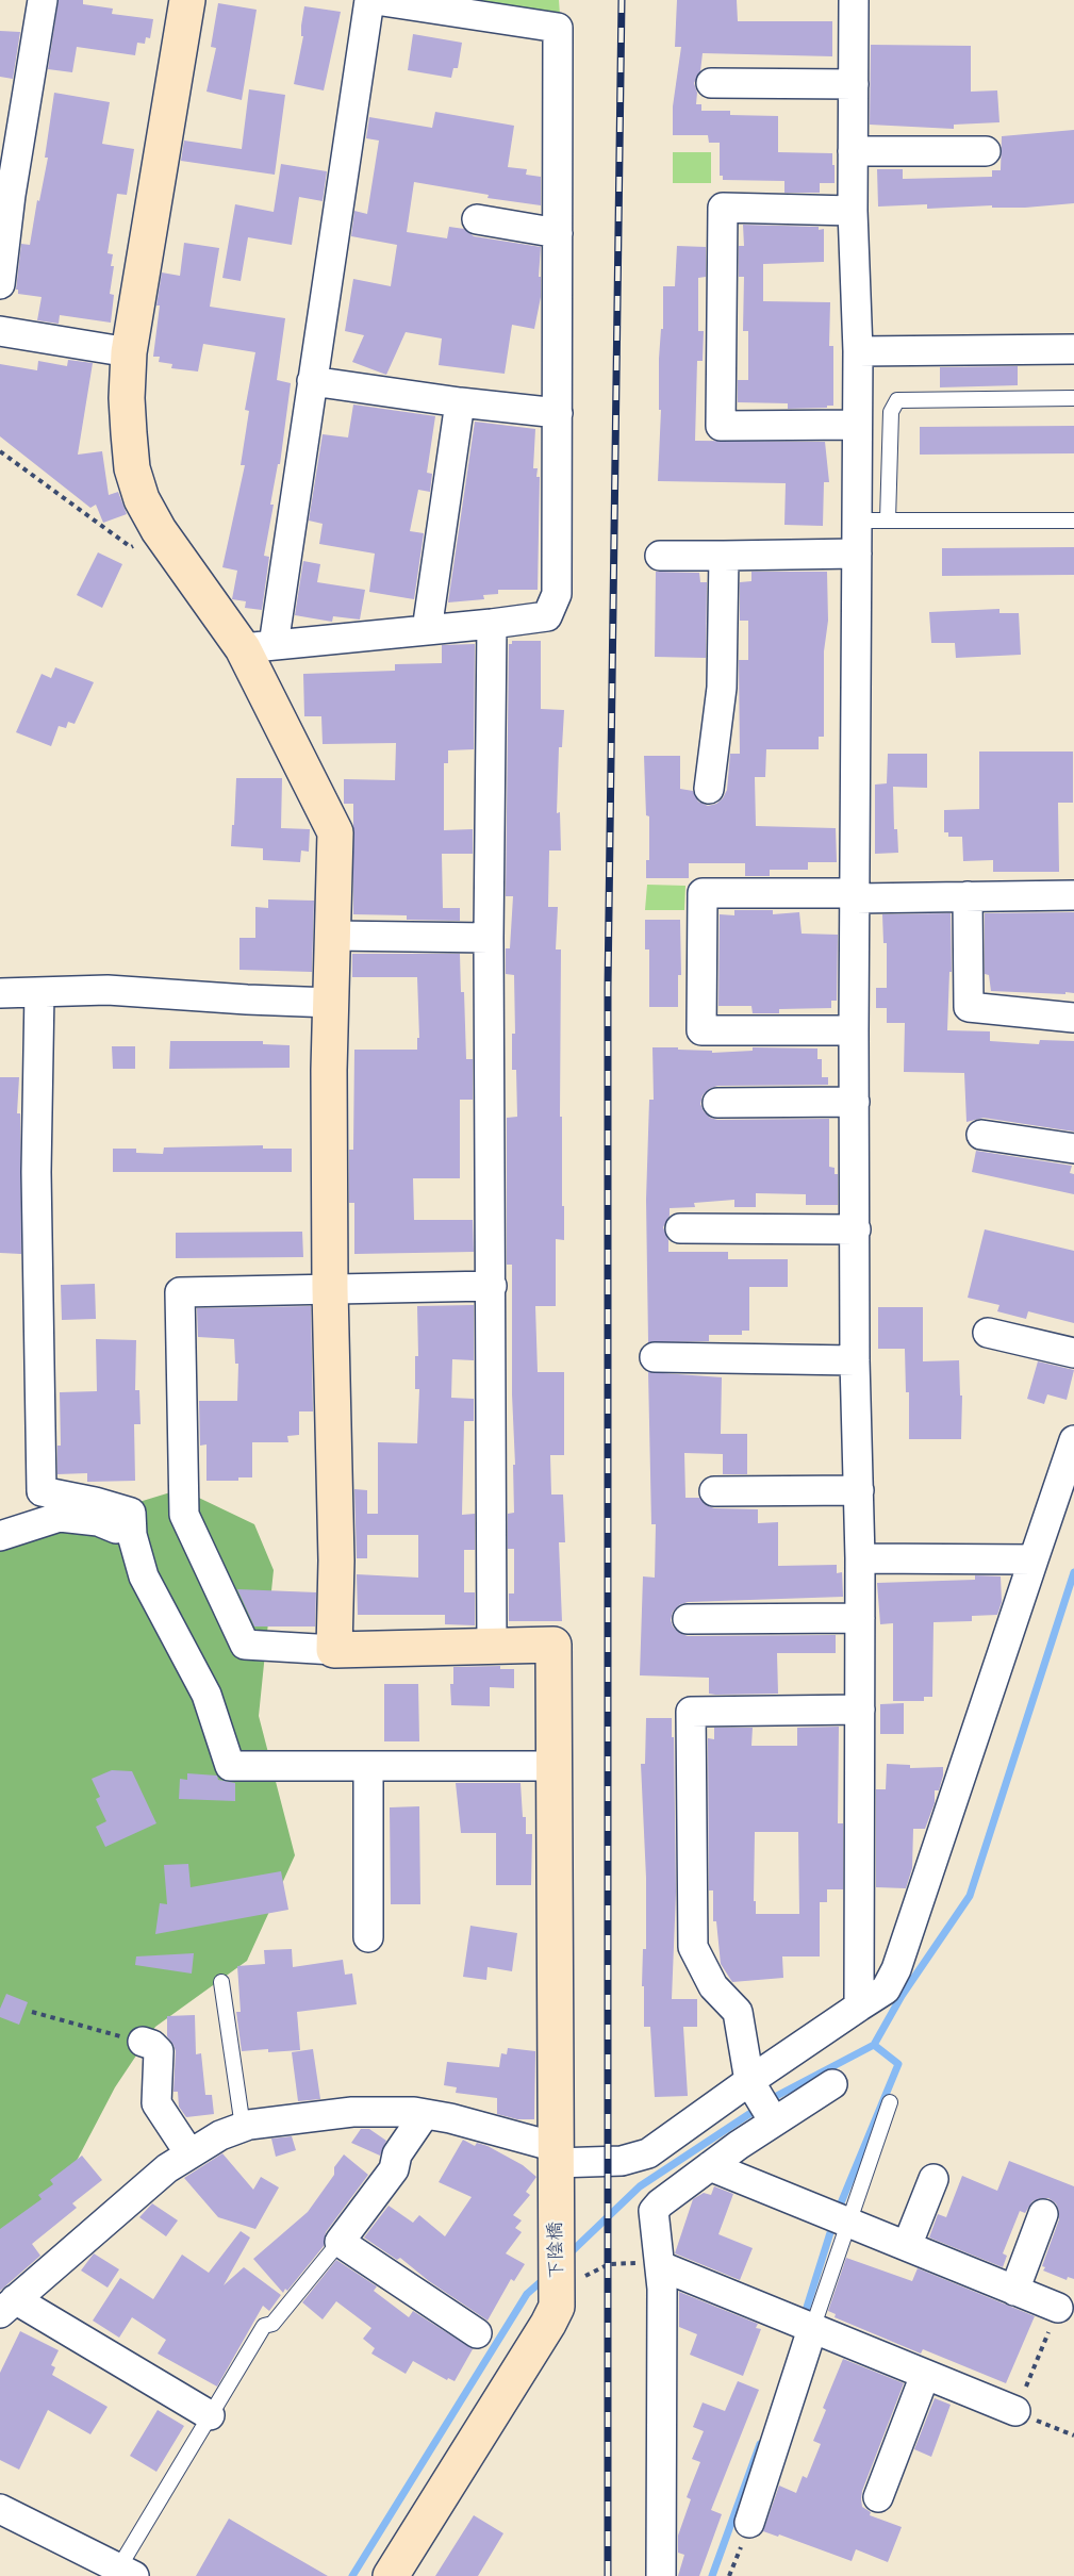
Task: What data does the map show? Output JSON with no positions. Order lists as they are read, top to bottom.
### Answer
{
  "streets": {
    "street": ["下陰橋"]
  }
}
